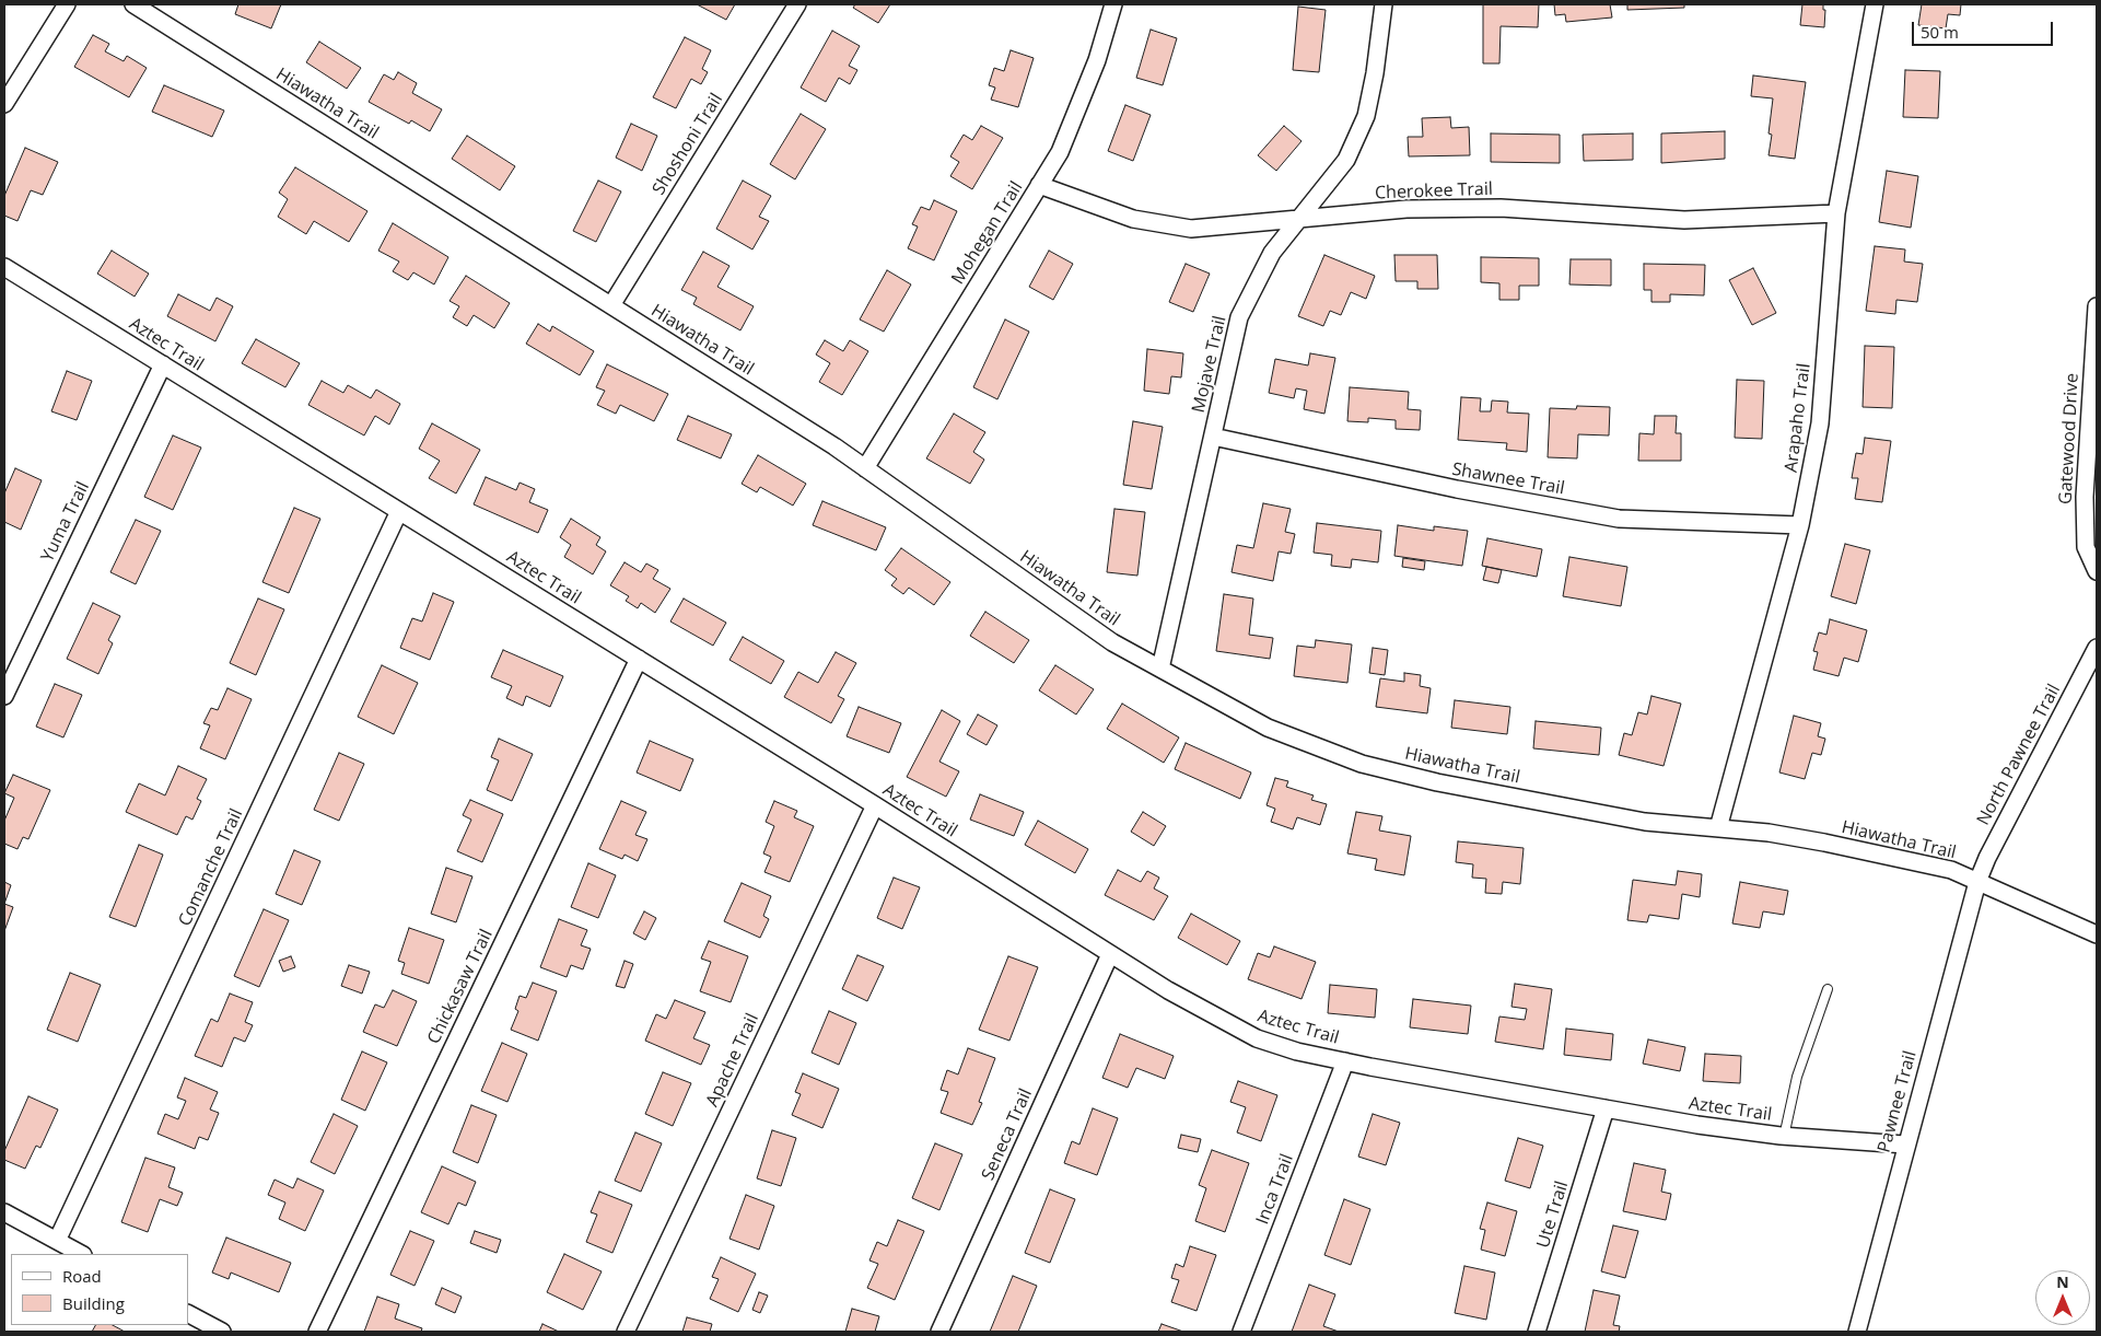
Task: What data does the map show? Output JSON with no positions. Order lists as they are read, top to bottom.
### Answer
{
  "streets": {
    "street": [
      "Hiawatha Trail",
      "Shoshoni Trail",
      "Cherokee Trail",
      "Mohegan Trail",
      "Aztec Trail",
      "Mojave Trail",
      "Arapaho Trail",
      "Gatewood Drive",
      "Shawnee Trail",
      "Yuma Trail",
      "North Pawnee Trail",
      "Comanche Trail",
      "Chickasaw Trail",
      "Apache Trail",
      "Pawnee Trail",
      "Seneca Trail",
      "Inca Trail",
      "Ute Trail"
    ]
  },
  "crossings": [
    ["Hiawatha Trail", "Shoshoni Trail"],
    ["Hiawatha Trail", "Mohegan Trail"],
    ["Hiawatha Trail", "Mojave Trail"],
    ["Hiawatha Trail", "Arapaho Trail"],
    ["Hiawatha Trail", "North Pawnee Trail"],
    ["Hiawatha Trail", "Pawnee Trail"],
    ["Cherokee Trail", "Mohegan Trail"],
    ["Cherokee Trail", "Mojave Trail"],
    ["Cherokee Trail", "Arapaho Trail"],
    ["Aztec Trail", "Yuma Trail"],
    ["Aztec Trail", "Comanche Trail"],
    ["Aztec Trail", "Chickasaw Trail"],
    ["Aztec Trail", "Apache Trail"],
    ["Aztec Trail", "Pawnee Trail"],
    ["Aztec Trail", "Seneca Trail"],
    ["Aztec Trail", "Inca Trail"],
    ["Aztec Trail", "Ute Trail"],
    ["Mojave Trail", "Shawnee Trail"],
    ["Arapaho Trail", "Shawnee Trail"],
    ["North Pawnee Trail", "Pawnee Trail"]
  ],
  "legend": ["Road", "Building"],
  "scale_bar": "50 m",
  "north": "top"
}
